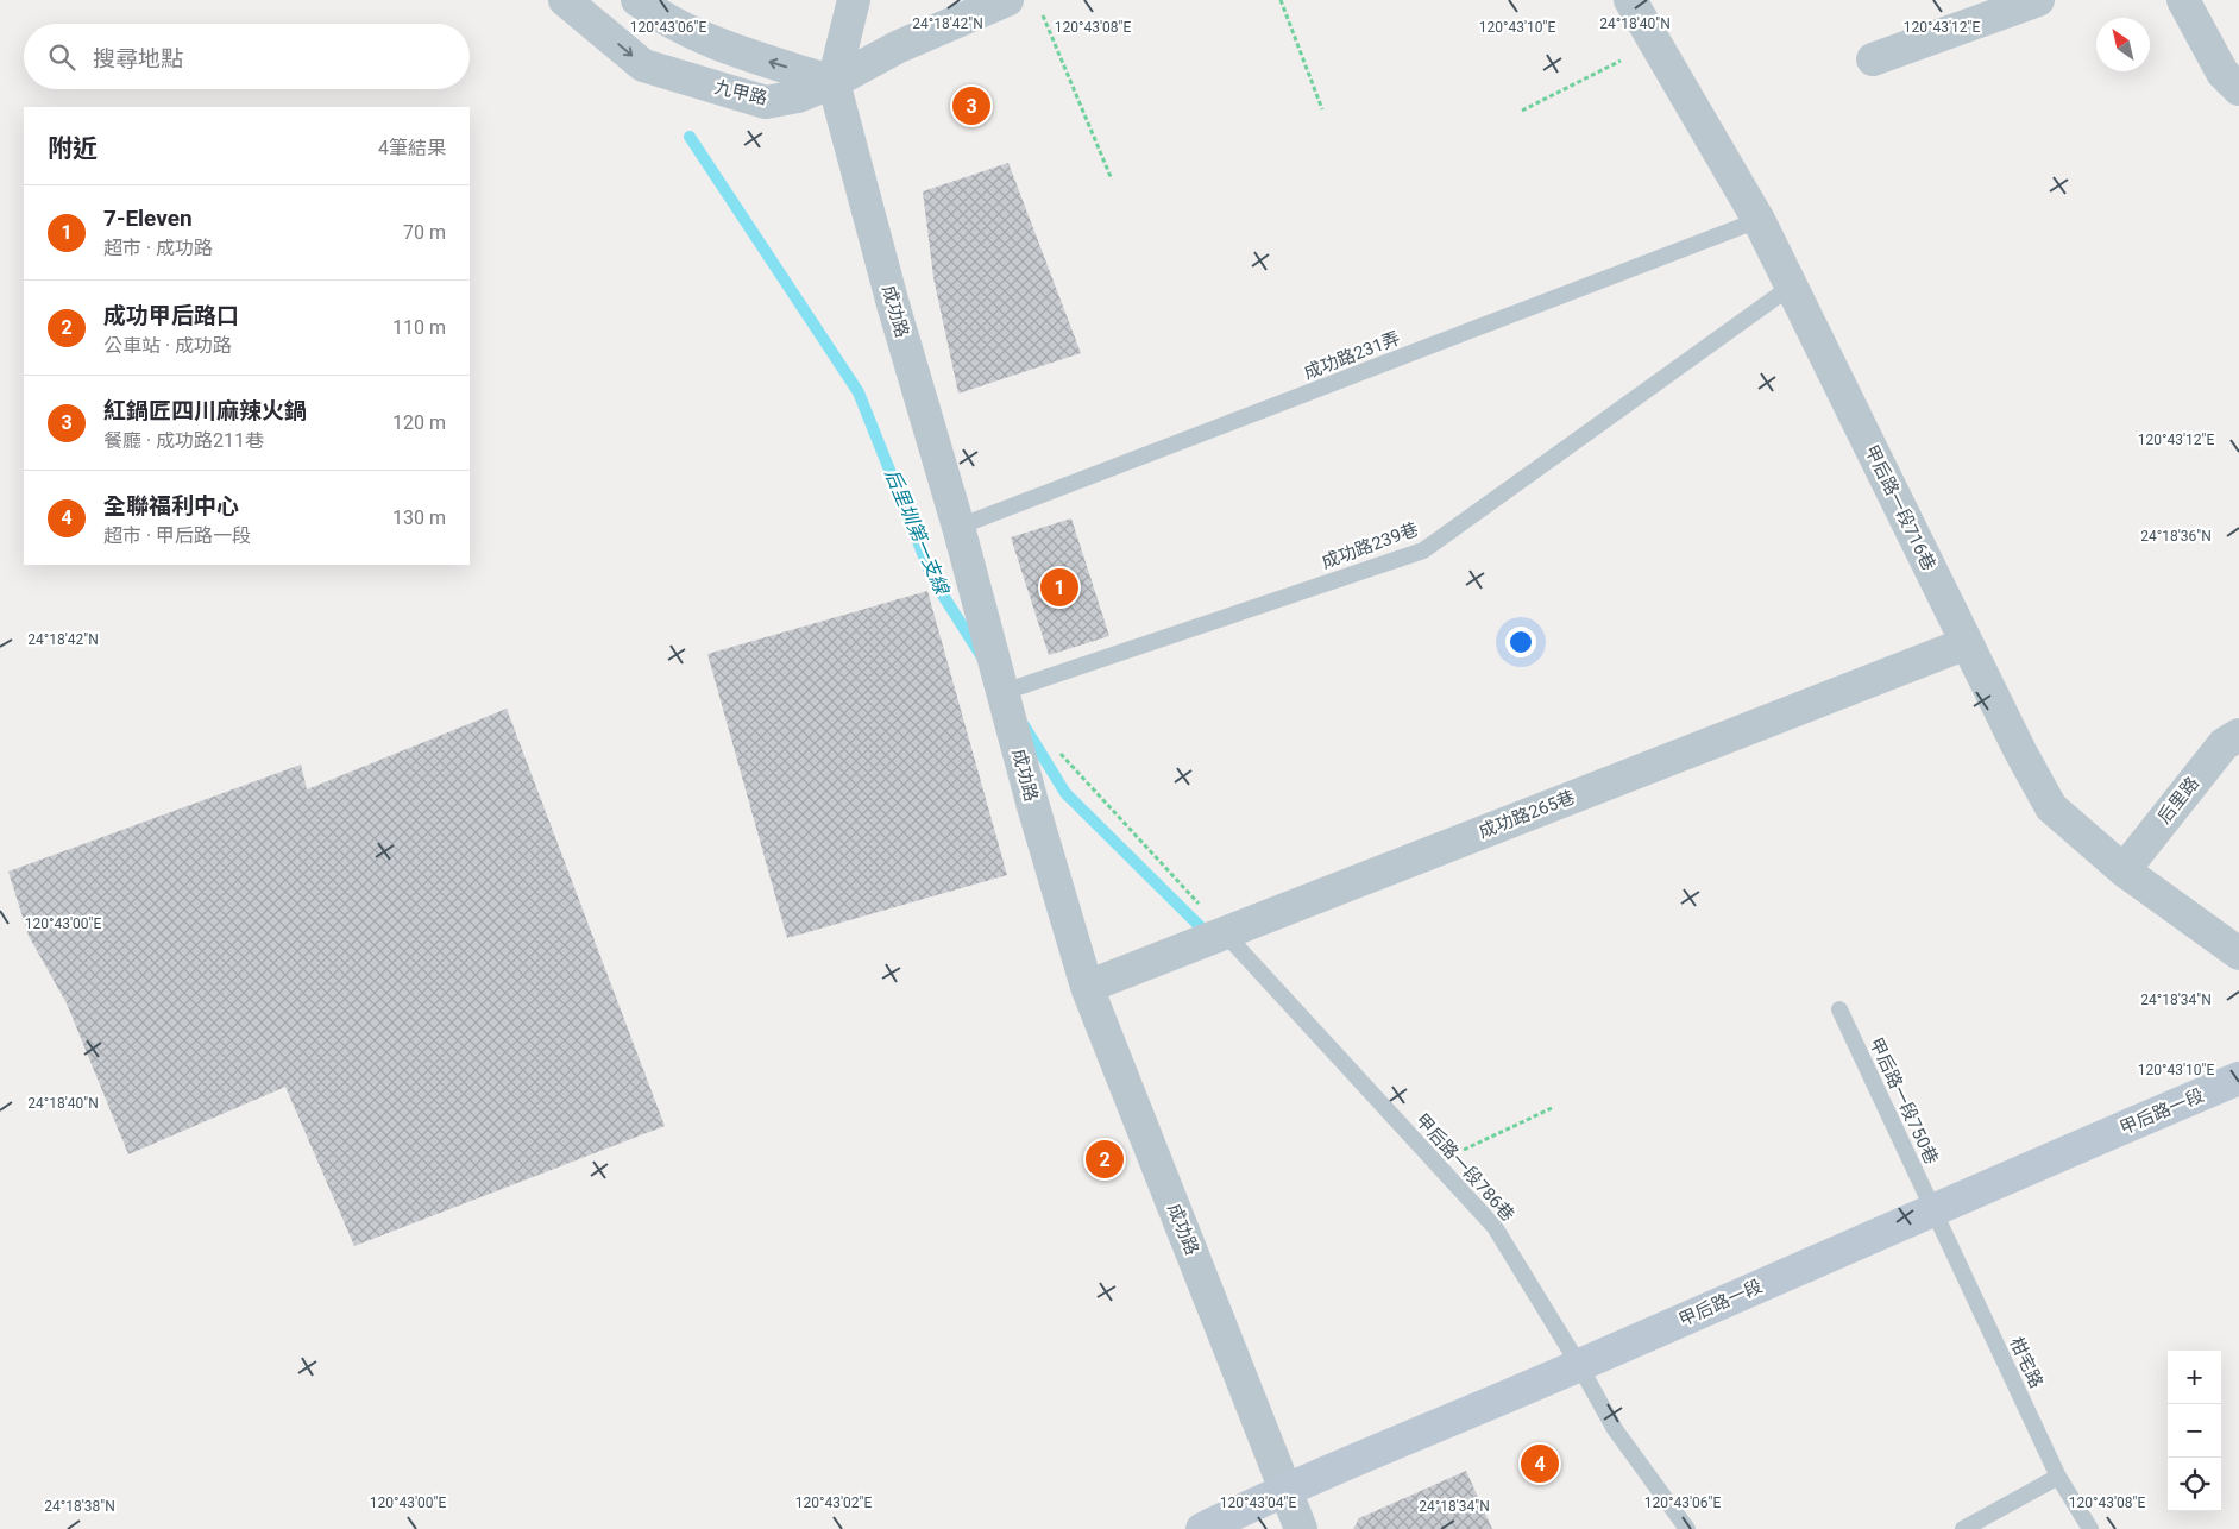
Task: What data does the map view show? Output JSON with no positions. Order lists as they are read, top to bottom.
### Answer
{
  "streets": {
    "main road": ["甲后路一段"],
    "street": [
      "九甲路",
      "成功路",
      "甲后路一段716巷",
      "后里路",
      "成功路265巷"
    ],
    "lane": [
      "成功路231弄",
      "成功路239巷",
      "甲后路一段750巷",
      "甲后路一段786巷",
      "柑宅路"
    ]
  },
  "crossings": [
    ["九甲路", "成功路"],
    ["成功路", "成功路231弄"],
    ["成功路", "成功路239巷"],
    ["成功路", "成功路265巷"],
    ["成功路", "甲后路一段"],
    ["成功路231弄", "甲后路一段716巷"],
    ["甲后路一段716巷", "成功路239巷"],
    ["甲后路一段716巷", "后里路"],
    ["甲后路一段716巷", "成功路265巷"],
    ["成功路265巷", "甲后路一段786巷"],
    ["甲后路一段750巷", "甲后路一段"],
    ["甲后路一段750巷", "柑宅路"],
    ["甲后路一段", "甲后路一段786巷"],
    ["甲后路一段", "柑宅路"]
  ],
  "water": ["后里圳第一支線"],
  "north": "top left",
  "page": {
    "search": "搜尋地點",
    "pins": [
      "3",
      "1",
      "2",
      "4"
    ],
    "heading": ["附近", "4筆結果"],
    "list": [
      {
        "mark": "1",
        "name": "7-Eleven",
        "note": "超市 · 成功路",
        "value": "70 m"
      },
      {
        "mark": "2",
        "name": "成功甲后路口",
        "note": "公車站 · 成功路",
        "value": "110 m"
      },
      {
        "mark": "3",
        "name": "紅鍋匠四川麻辣火鍋",
        "note": "餐廳 · 成功路211巷",
        "value": "120 m"
      },
      {
        "mark": "4",
        "name": "全聯福利中心",
        "note": "超市 · 甲后路一段",
        "value": "130 m"
      }
    ],
    "map_buttons": ["+", "−"]
  },
  "coordinates": [
    "24°18'42\"N",
    "24°18'40\"N",
    "120°43'06\"E",
    "120°43'08\"E",
    "120°43'10\"E",
    "120°43'12\"E",
    "24°18'36\"N",
    "120°43'00\"E",
    "24°18'34\"N",
    "120°43'02\"E",
    "120°43'04\"E",
    "24°18'38\"N"
  ]
}
